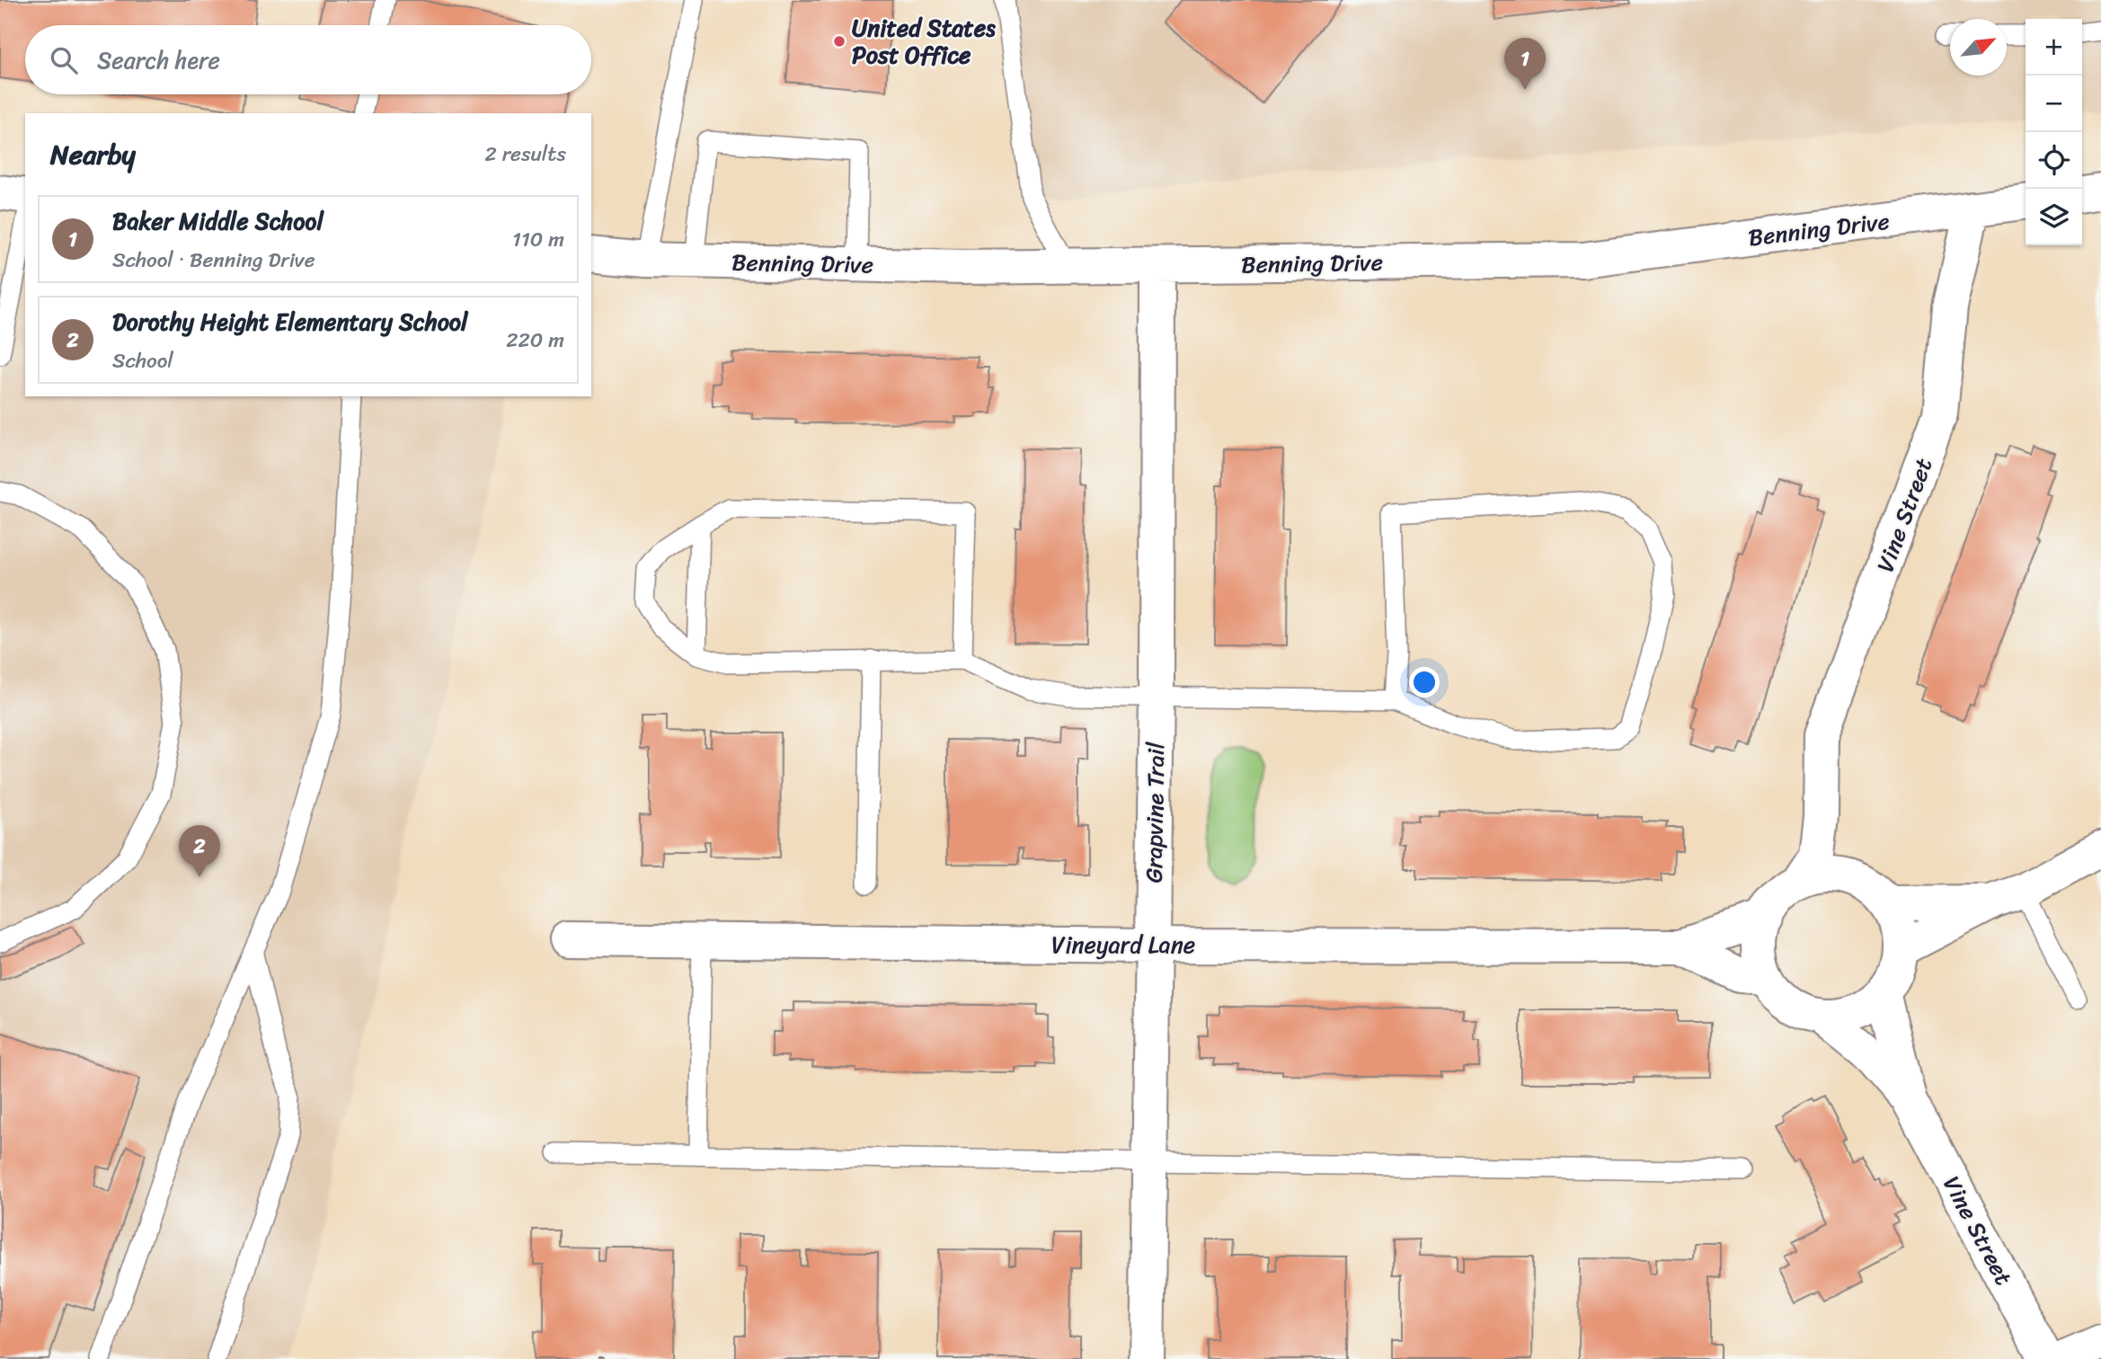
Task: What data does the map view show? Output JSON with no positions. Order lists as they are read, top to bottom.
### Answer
{
  "streets": {
    "street": [
      "Benning Drive",
      "Vine Street",
      "Grapvine Trail",
      "Vineyard Lane"
    ]
  },
  "crossings": [
    ["Benning Drive", "Vine Street"],
    ["Benning Drive", "Grapvine Trail"],
    ["Vine Street", "Vineyard Lane"],
    ["Grapvine Trail", "Vineyard Lane"]
  ],
  "places": ["United States Post Office"],
  "north": "top right",
  "page": {
    "map_buttons": ["+", "−"],
    "search": "Search here",
    "pins": ["1", "2"],
    "heading": ["Nearby", "2 results"],
    "list": [
      {
        "mark": "1",
        "name": "Baker Middle School",
        "note": "School · Benning Drive",
        "value": "110 m"
      },
      {
        "mark": "2",
        "name": "Dorothy Height Elementary School",
        "note": "School",
        "value": "220 m"
      }
    ]
  }
}
